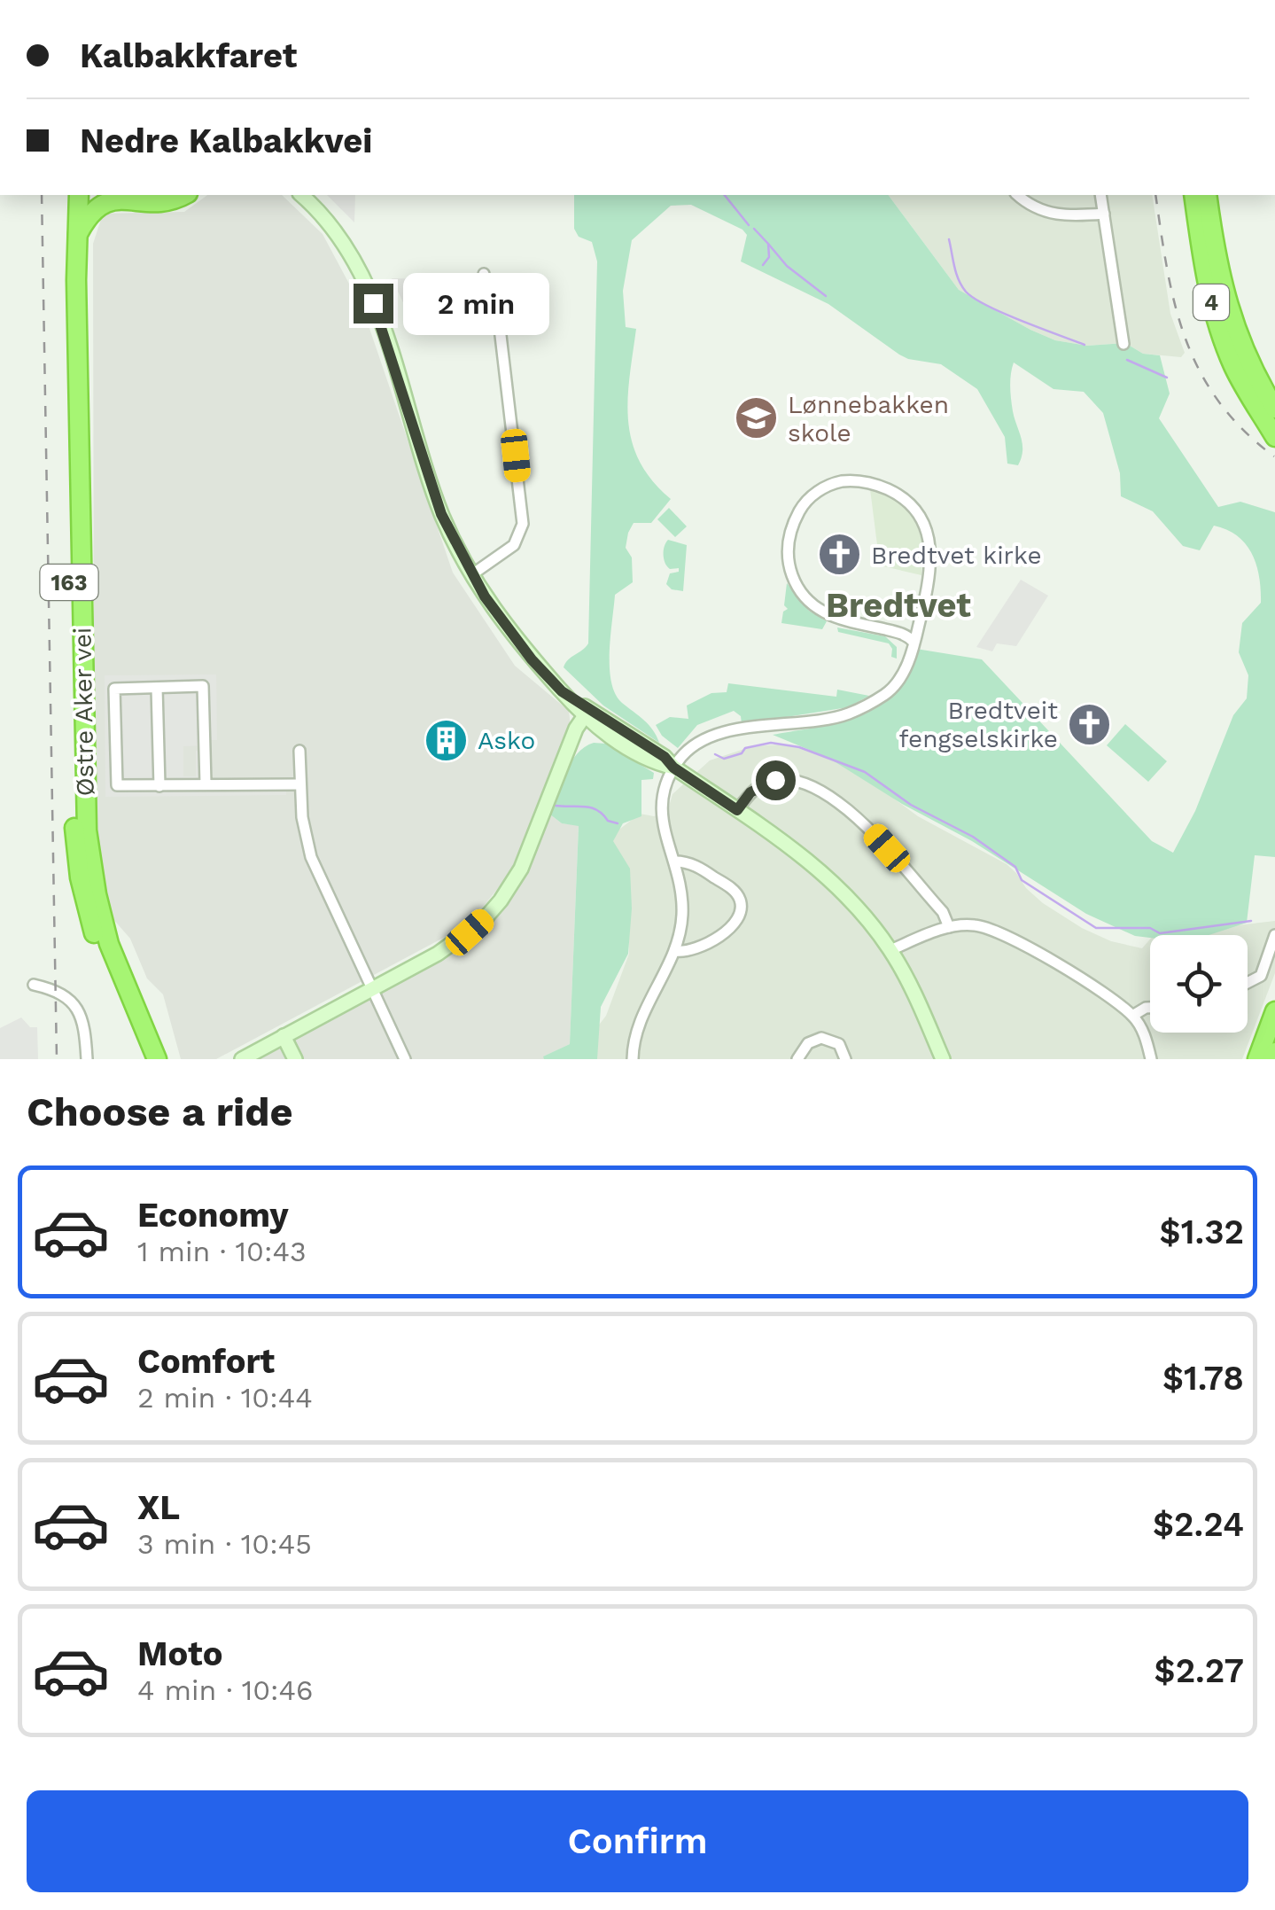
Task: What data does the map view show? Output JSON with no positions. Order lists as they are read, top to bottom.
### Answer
{
  "streets": {
    "highway": ["4", "163", "Østre Aker vei"]
  },
  "districts": ["Bredtvet"],
  "places": {
    "school or university": ["Lønnebakken skole"],
    "church": ["Bredtvet kirke", "Bredtveit fengselskirke"],
    "building": ["Asko"]
  },
  "page": {
    "banner": ["Kalbakkfaret", "Nedre Kalbakkvei"],
    "bubble": "2 min",
    "heading": "Choose a ride",
    "list": [
      {
        "name": "Economy",
        "note": "1 min · 10:43",
        "value": "$1.32"
      },
      {
        "name": "Comfort",
        "note": "2 min · 10:44",
        "value": "$1.78"
      },
      {
        "name": "XL",
        "note": "3 min · 10:45",
        "value": "$2.24"
      },
      {
        "name": "Moto",
        "note": "4 min · 10:46",
        "value": "$2.27"
      }
    ],
    "buttons": "Confirm"
  }
}
